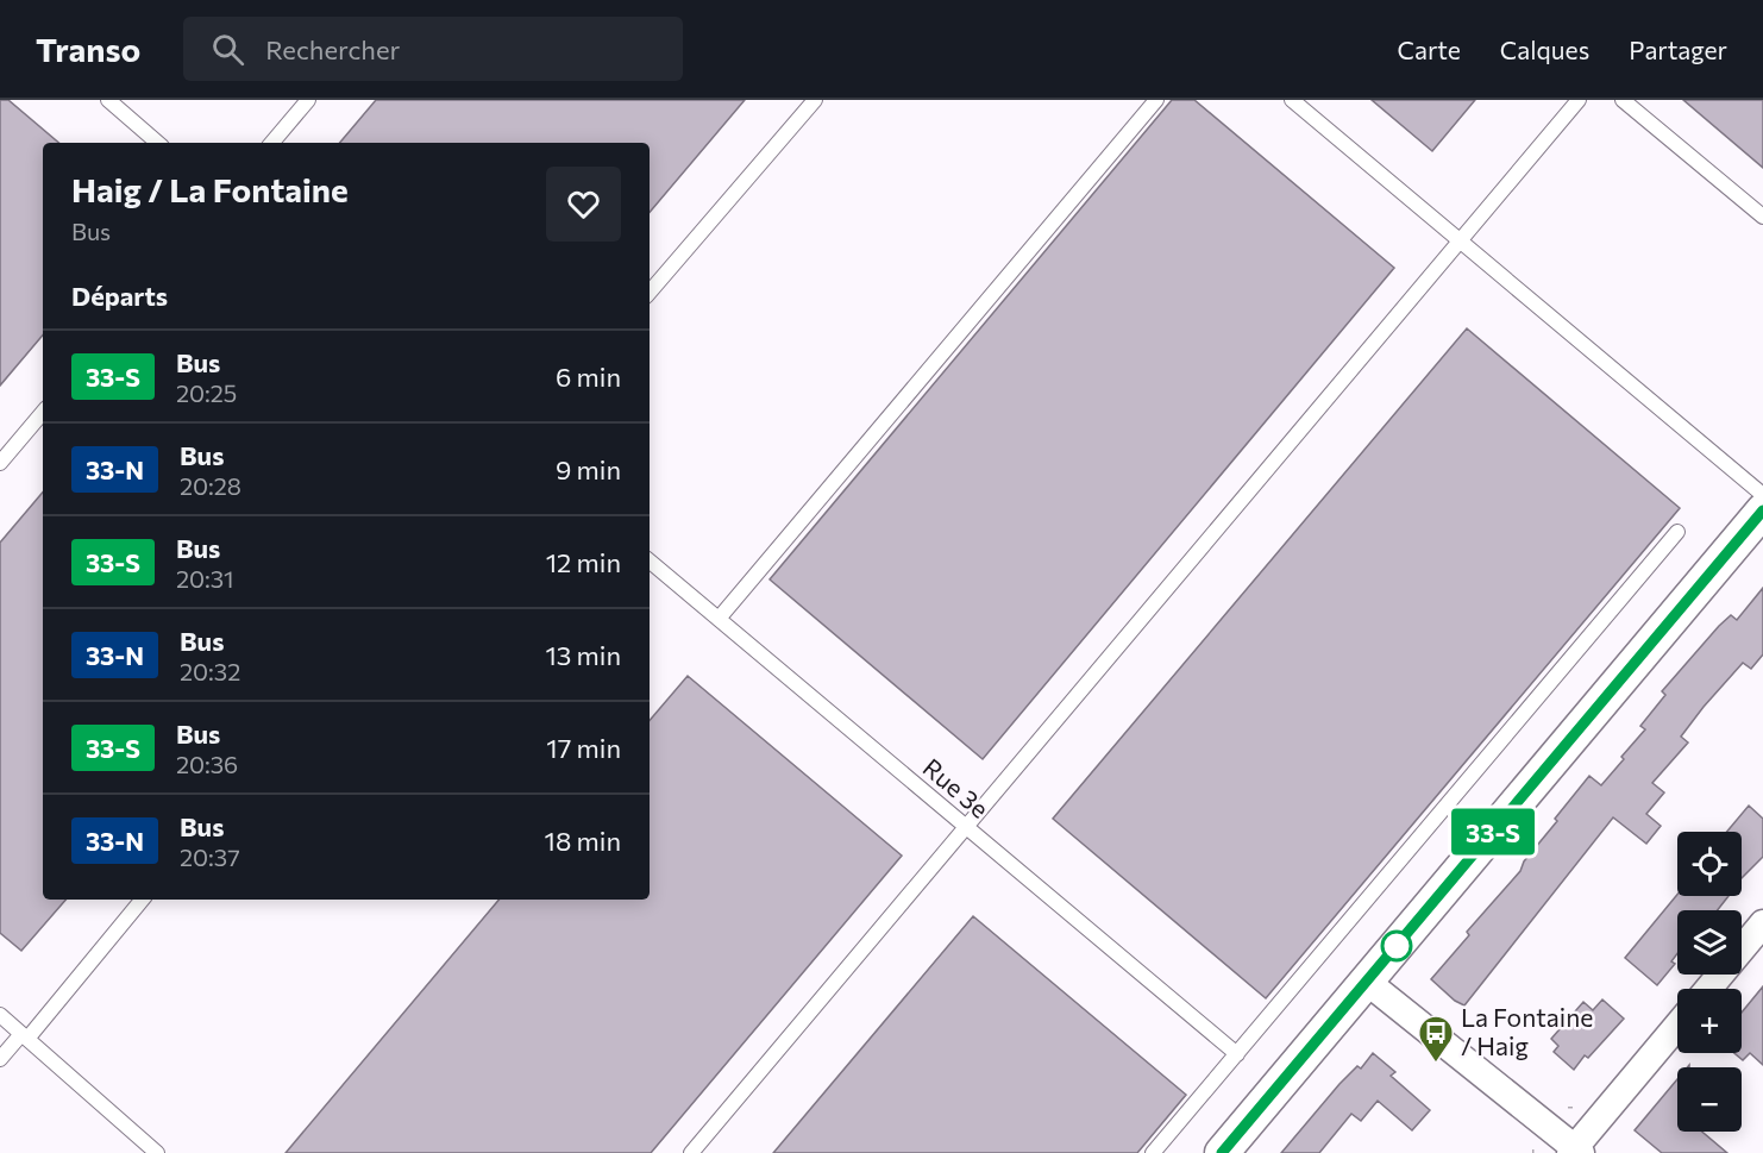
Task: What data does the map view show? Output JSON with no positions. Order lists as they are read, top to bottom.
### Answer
{
  "streets": {
    "lane": ["Rue 3e"]
  },
  "places": {
    "bus stop": ["La Fontaine / Haig"]
  },
  "lines": ["bus line 33-S"],
  "page": {
    "header": "Transo",
    "search": "Rechercher",
    "nav": ["Carte", "Calques", "Partager"],
    "on_map": "33-S",
    "heading": [
      ["Haig / La Fontaine", "Bus"],
      "Départs"
    ],
    "list": [
      {
        "mark": "33-S",
        "name": "Bus",
        "note": "20:25",
        "value": "6 min"
      },
      {
        "mark": "33-N",
        "name": "Bus",
        "note": "20:28",
        "value": "9 min"
      },
      {
        "mark": "33-S",
        "name": "Bus",
        "note": "20:31",
        "value": "12 min"
      },
      {
        "mark": "33-N",
        "name": "Bus",
        "note": "20:32",
        "value": "13 min"
      },
      {
        "mark": "33-S",
        "name": "Bus",
        "note": "20:36",
        "value": "17 min"
      },
      {
        "mark": "33-N",
        "name": "Bus",
        "note": "20:37",
        "value": "18 min"
      }
    ],
    "map_buttons": ["+", "−"]
  }
}
